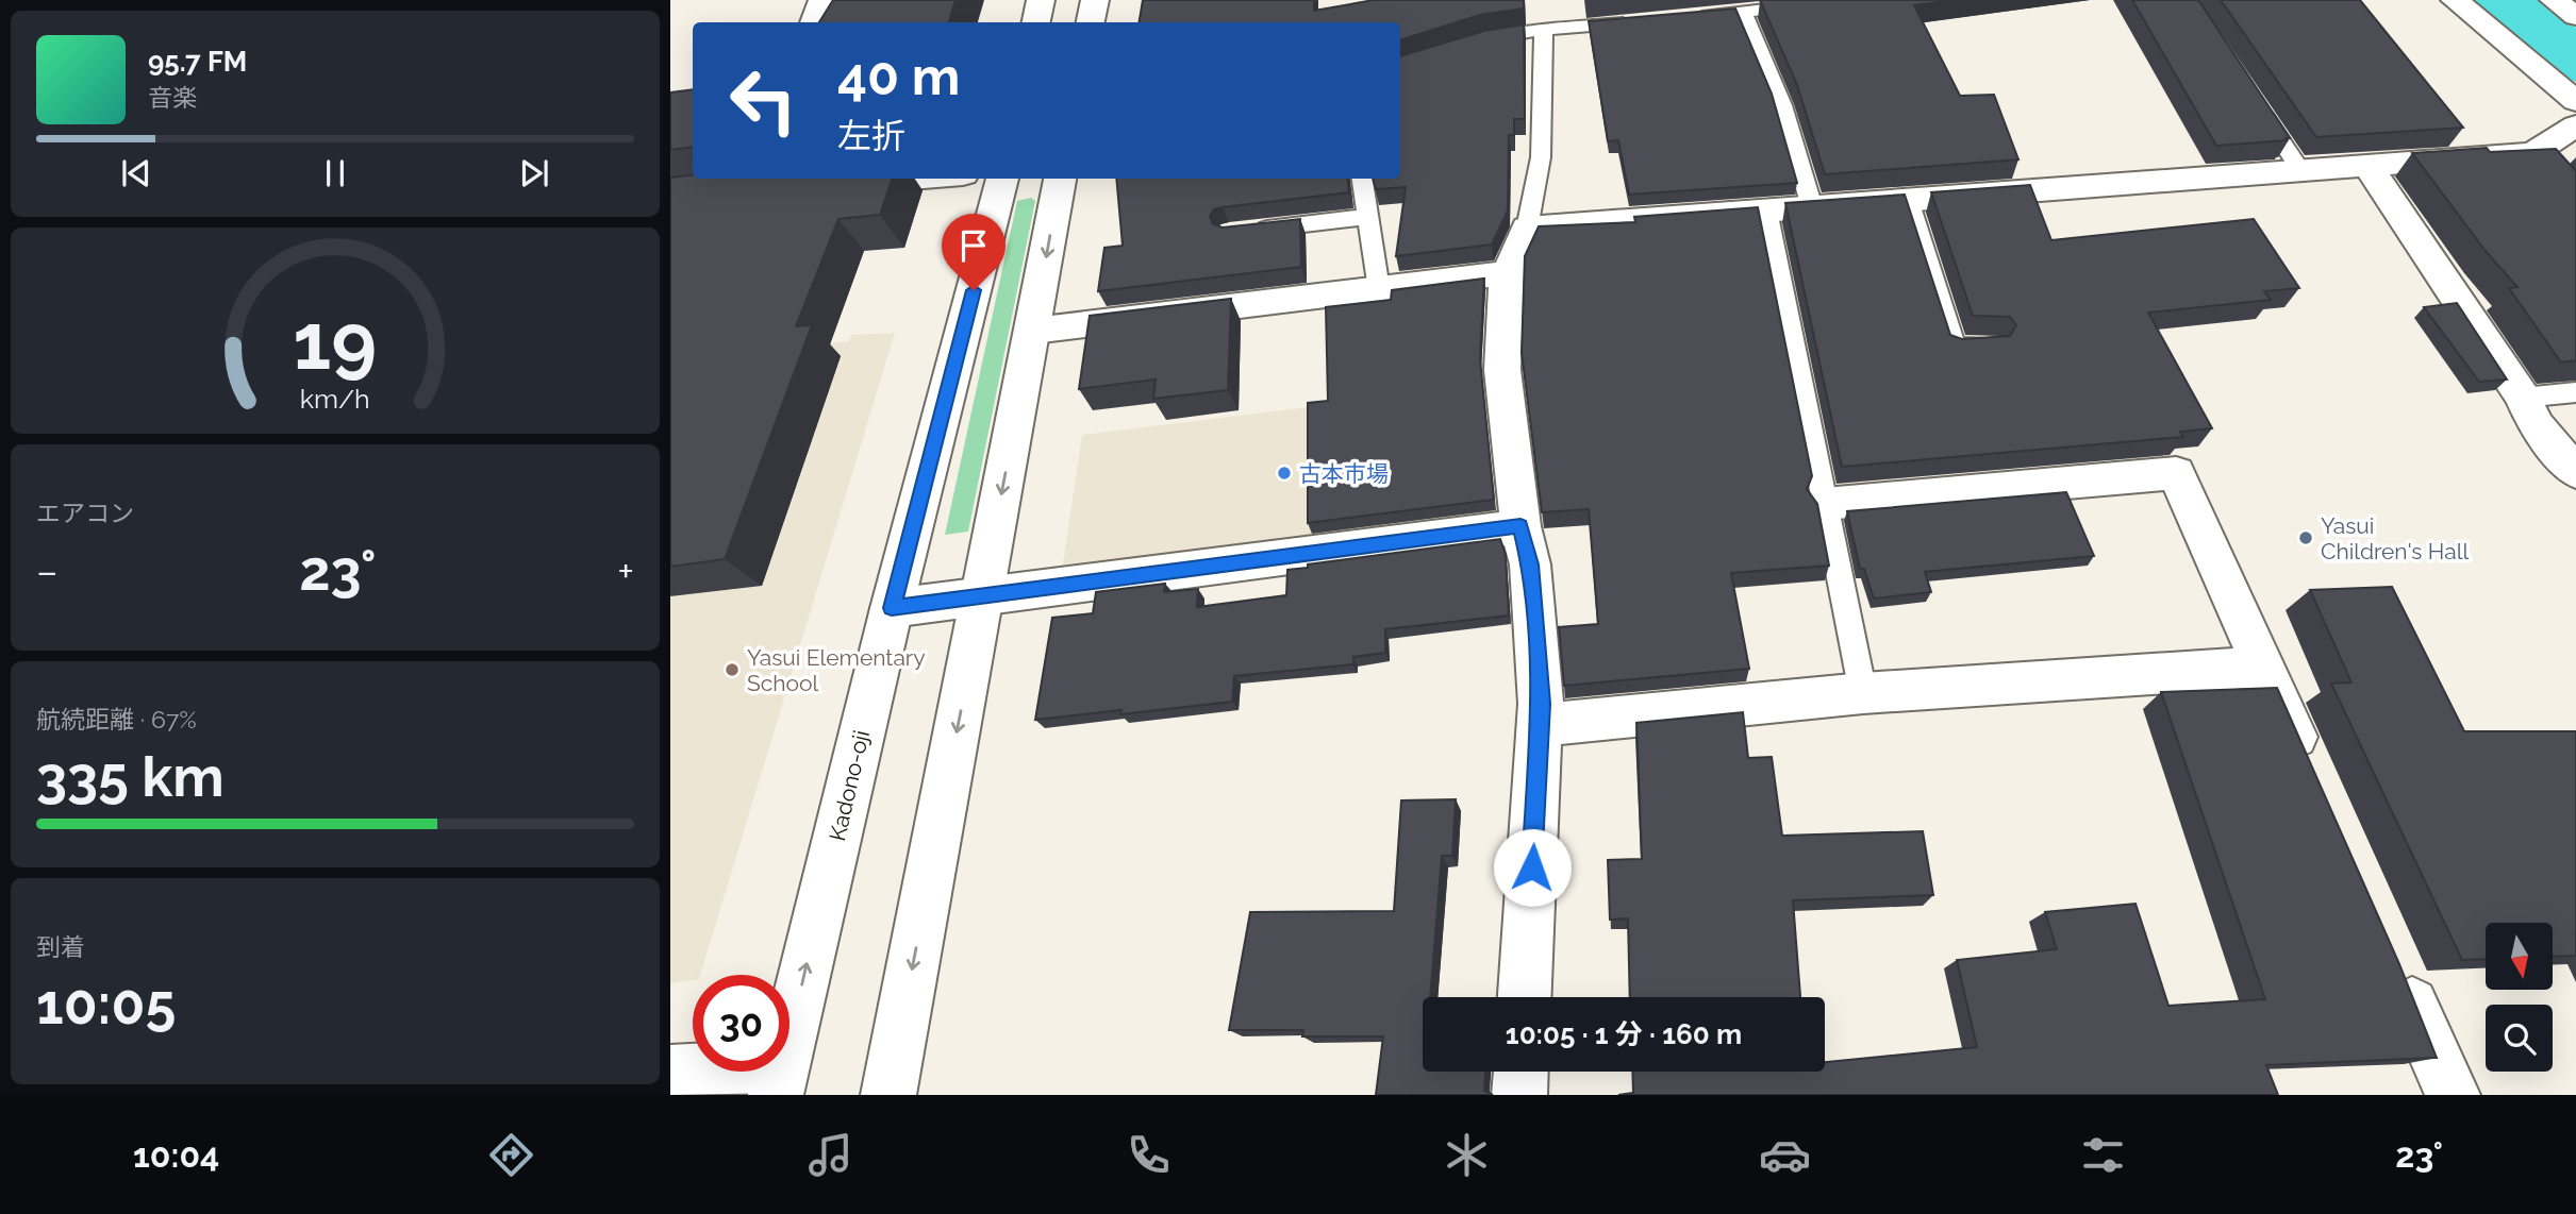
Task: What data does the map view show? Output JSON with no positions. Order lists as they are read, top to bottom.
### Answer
{
  "streets": {
    "main road": ["Kadono-oji"]
  },
  "places": ["古本市場", "Yasui Children's Hall", "Yasui Elementary School"],
  "north": "bottom",
  "page": {
    "turn": ["40 m", "左折"],
    "song": ["95.7 FM", "音楽"],
    "tile": [
      "エアコン",
      ["航続距離 · 67%", "335 km"],
      ["到着", "10:05"]
    ],
    "heat": ["−", "23°", "+"],
    "limit": "30",
    "trip": "10:05 · 1 分 · 160 m",
    "tabs": ["10:04", "23°"],
    "gauge": ["19", "km/h"]
  }
}
